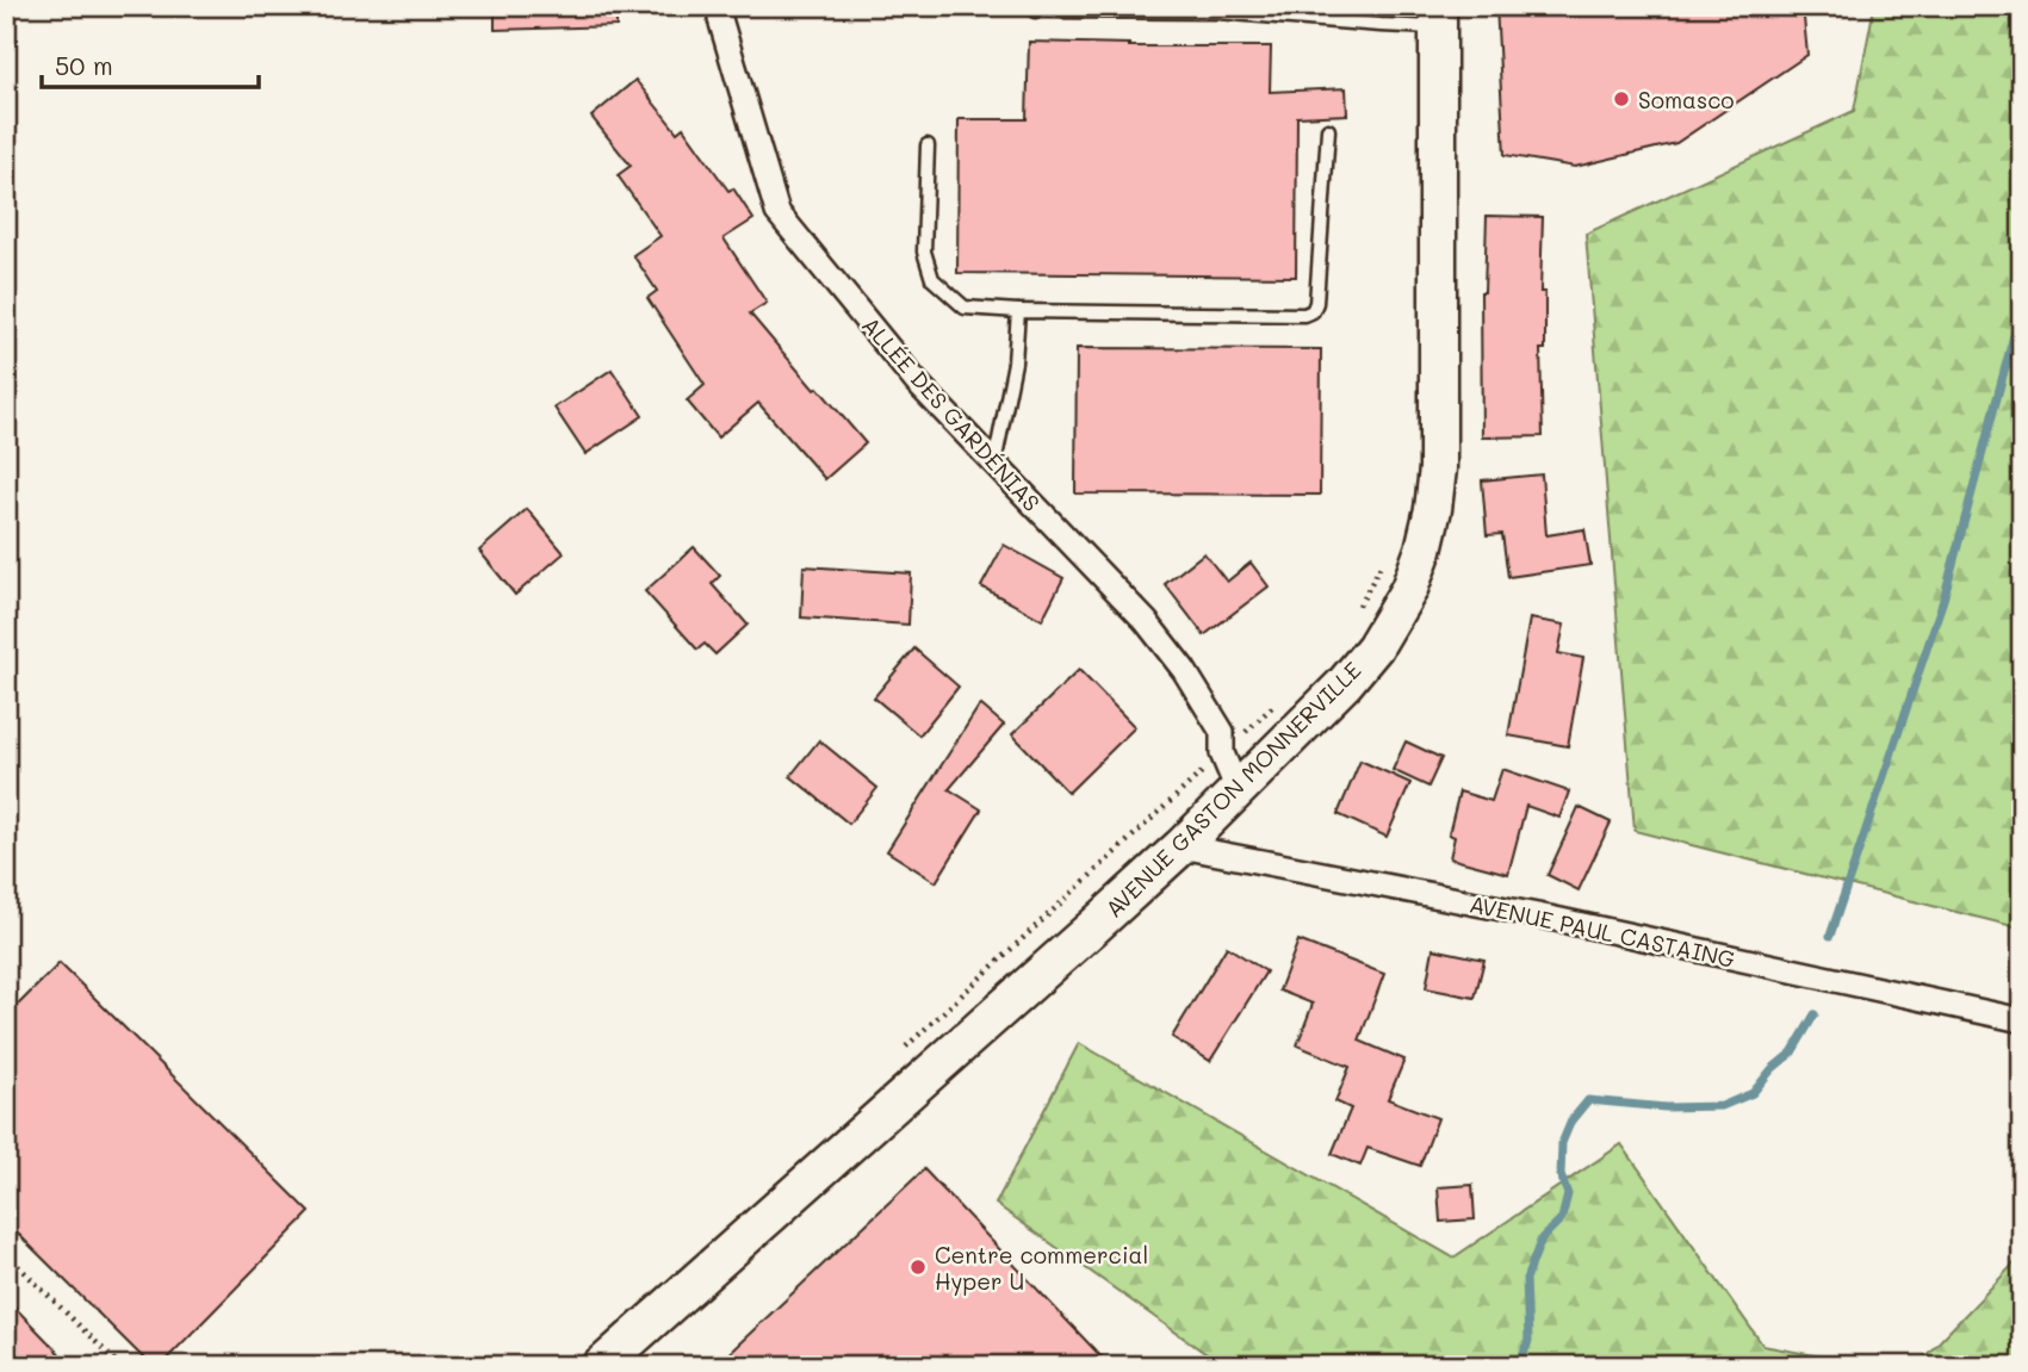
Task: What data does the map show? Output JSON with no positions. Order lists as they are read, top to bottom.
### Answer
{
  "streets": {
    "main road": ["AVENUE GASTON MONNERVILLE"],
    "street": ["ALLÉE DES GARDÉNIAS", "AVENUE PAUL CASTAING"]
  },
  "crossings": [
    ["ALLÉE DES GARDÉNIAS", "AVENUE GASTON MONNERVILLE"],
    ["AVENUE GASTON MONNERVILLE", "AVENUE PAUL CASTAING"]
  ],
  "places": ["Somasco", "Centre commercial Hyper U"],
  "scale_bar": "50 m"
}
